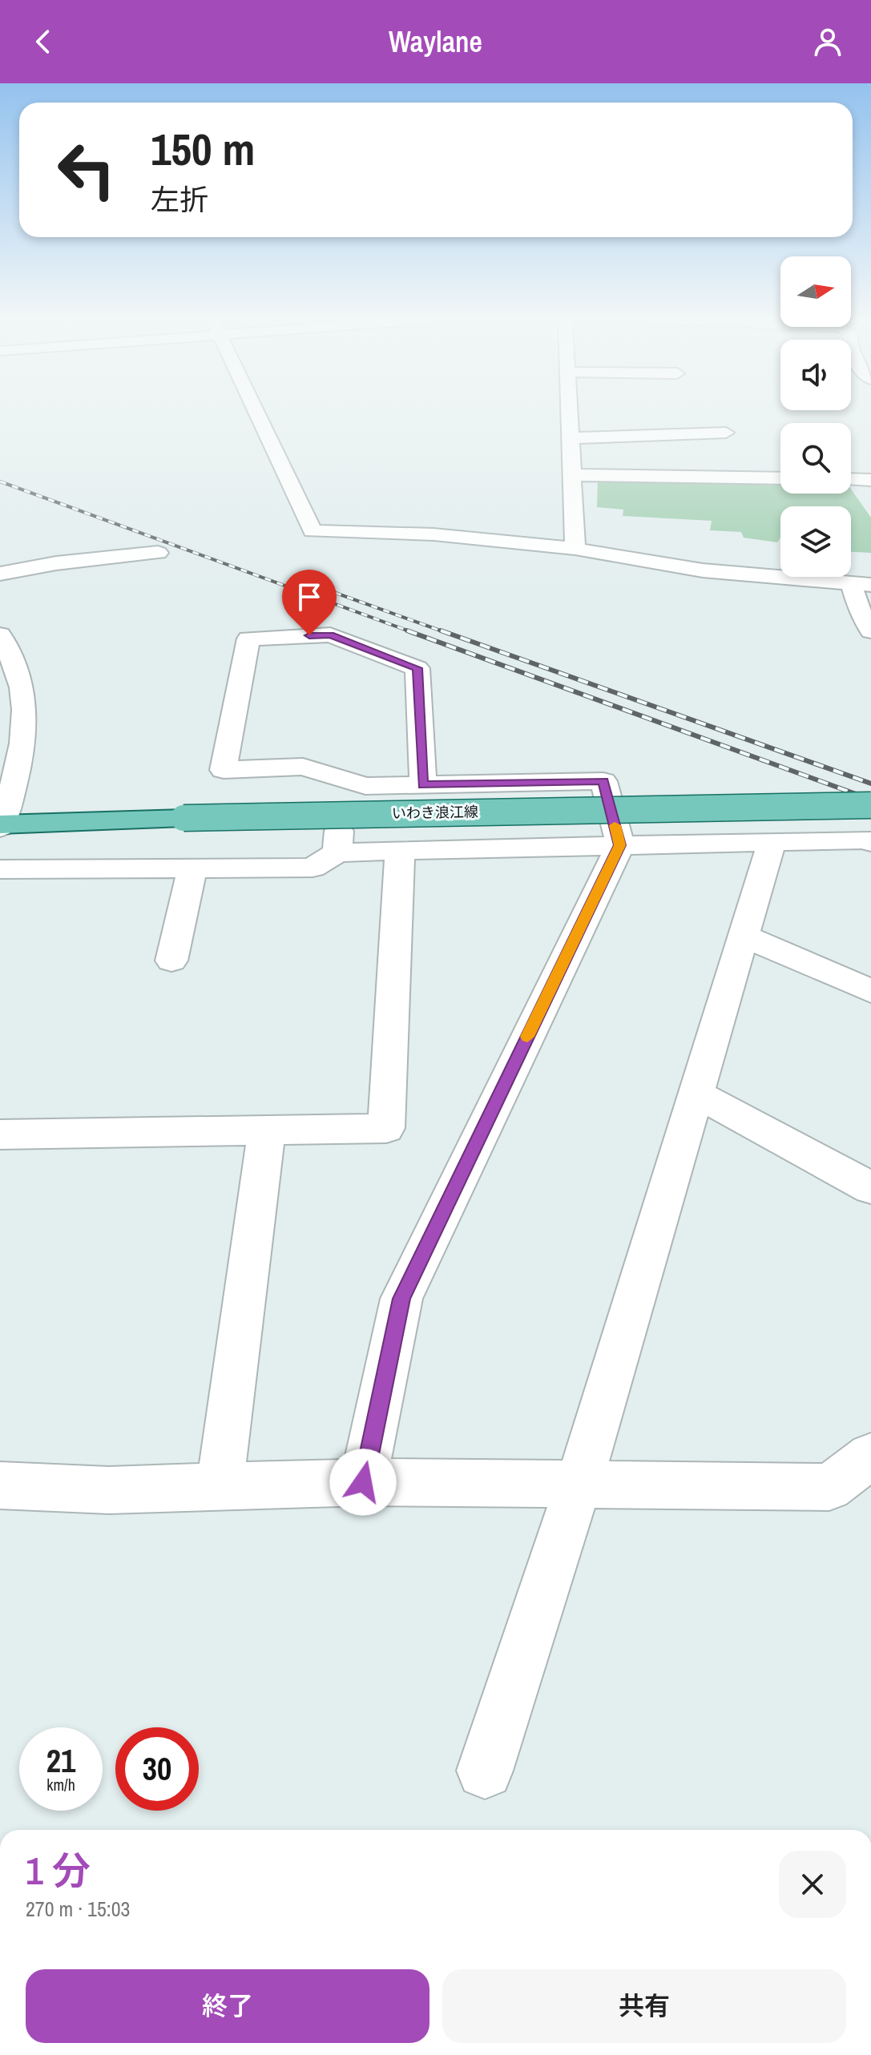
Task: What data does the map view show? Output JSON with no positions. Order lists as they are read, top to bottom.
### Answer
{
  "streets": {
    "main road": ["いわき浪江線"]
  },
  "north": "right",
  "page": {
    "header": "Waylane",
    "turn": ["150 m", "左折"],
    "speed": "21 km/h",
    "limit": "30",
    "heading": ["1 分", "270 m · 15:03"],
    "buttons": ["終了", "共有"]
  }
}
